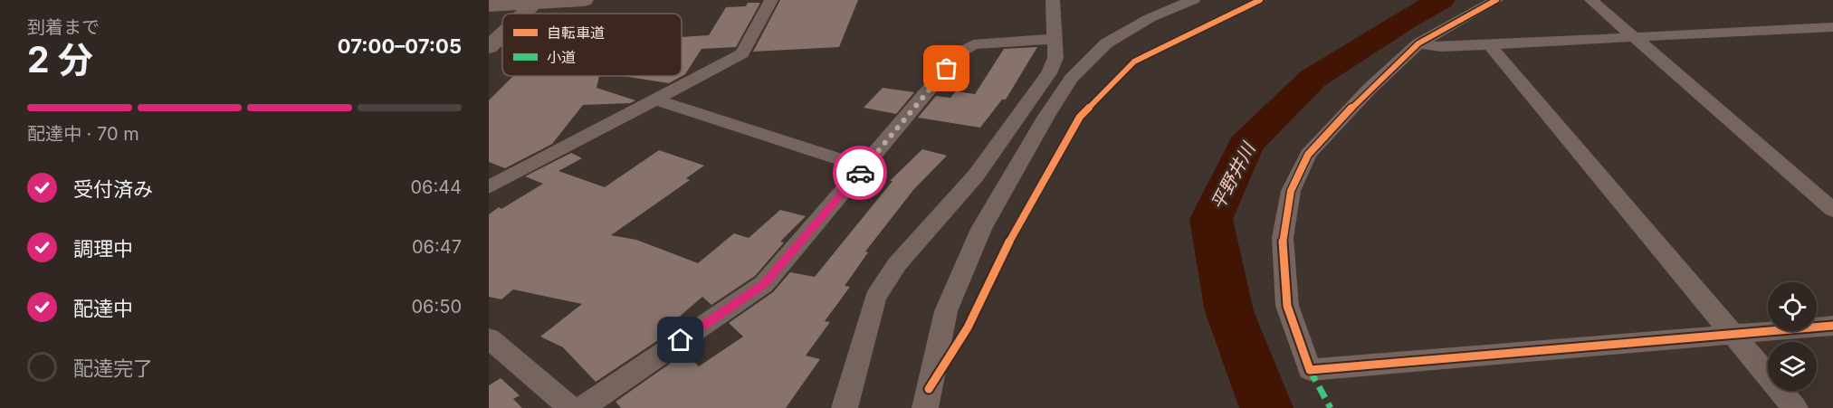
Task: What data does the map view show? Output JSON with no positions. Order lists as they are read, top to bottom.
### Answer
{
  "water": ["平野井川"],
  "legend": ["自転車道", "小道"],
  "page": {
    "heading": ["2 分", "到着まで", "07:00–07:05"],
    "bar": "配達中 · 70 m",
    "list": [
      ["受付済み", "06:44"],
      ["調理中", "06:47"],
      ["配達中", "06:50"],
      "配達完了"
    ]
  }
}
